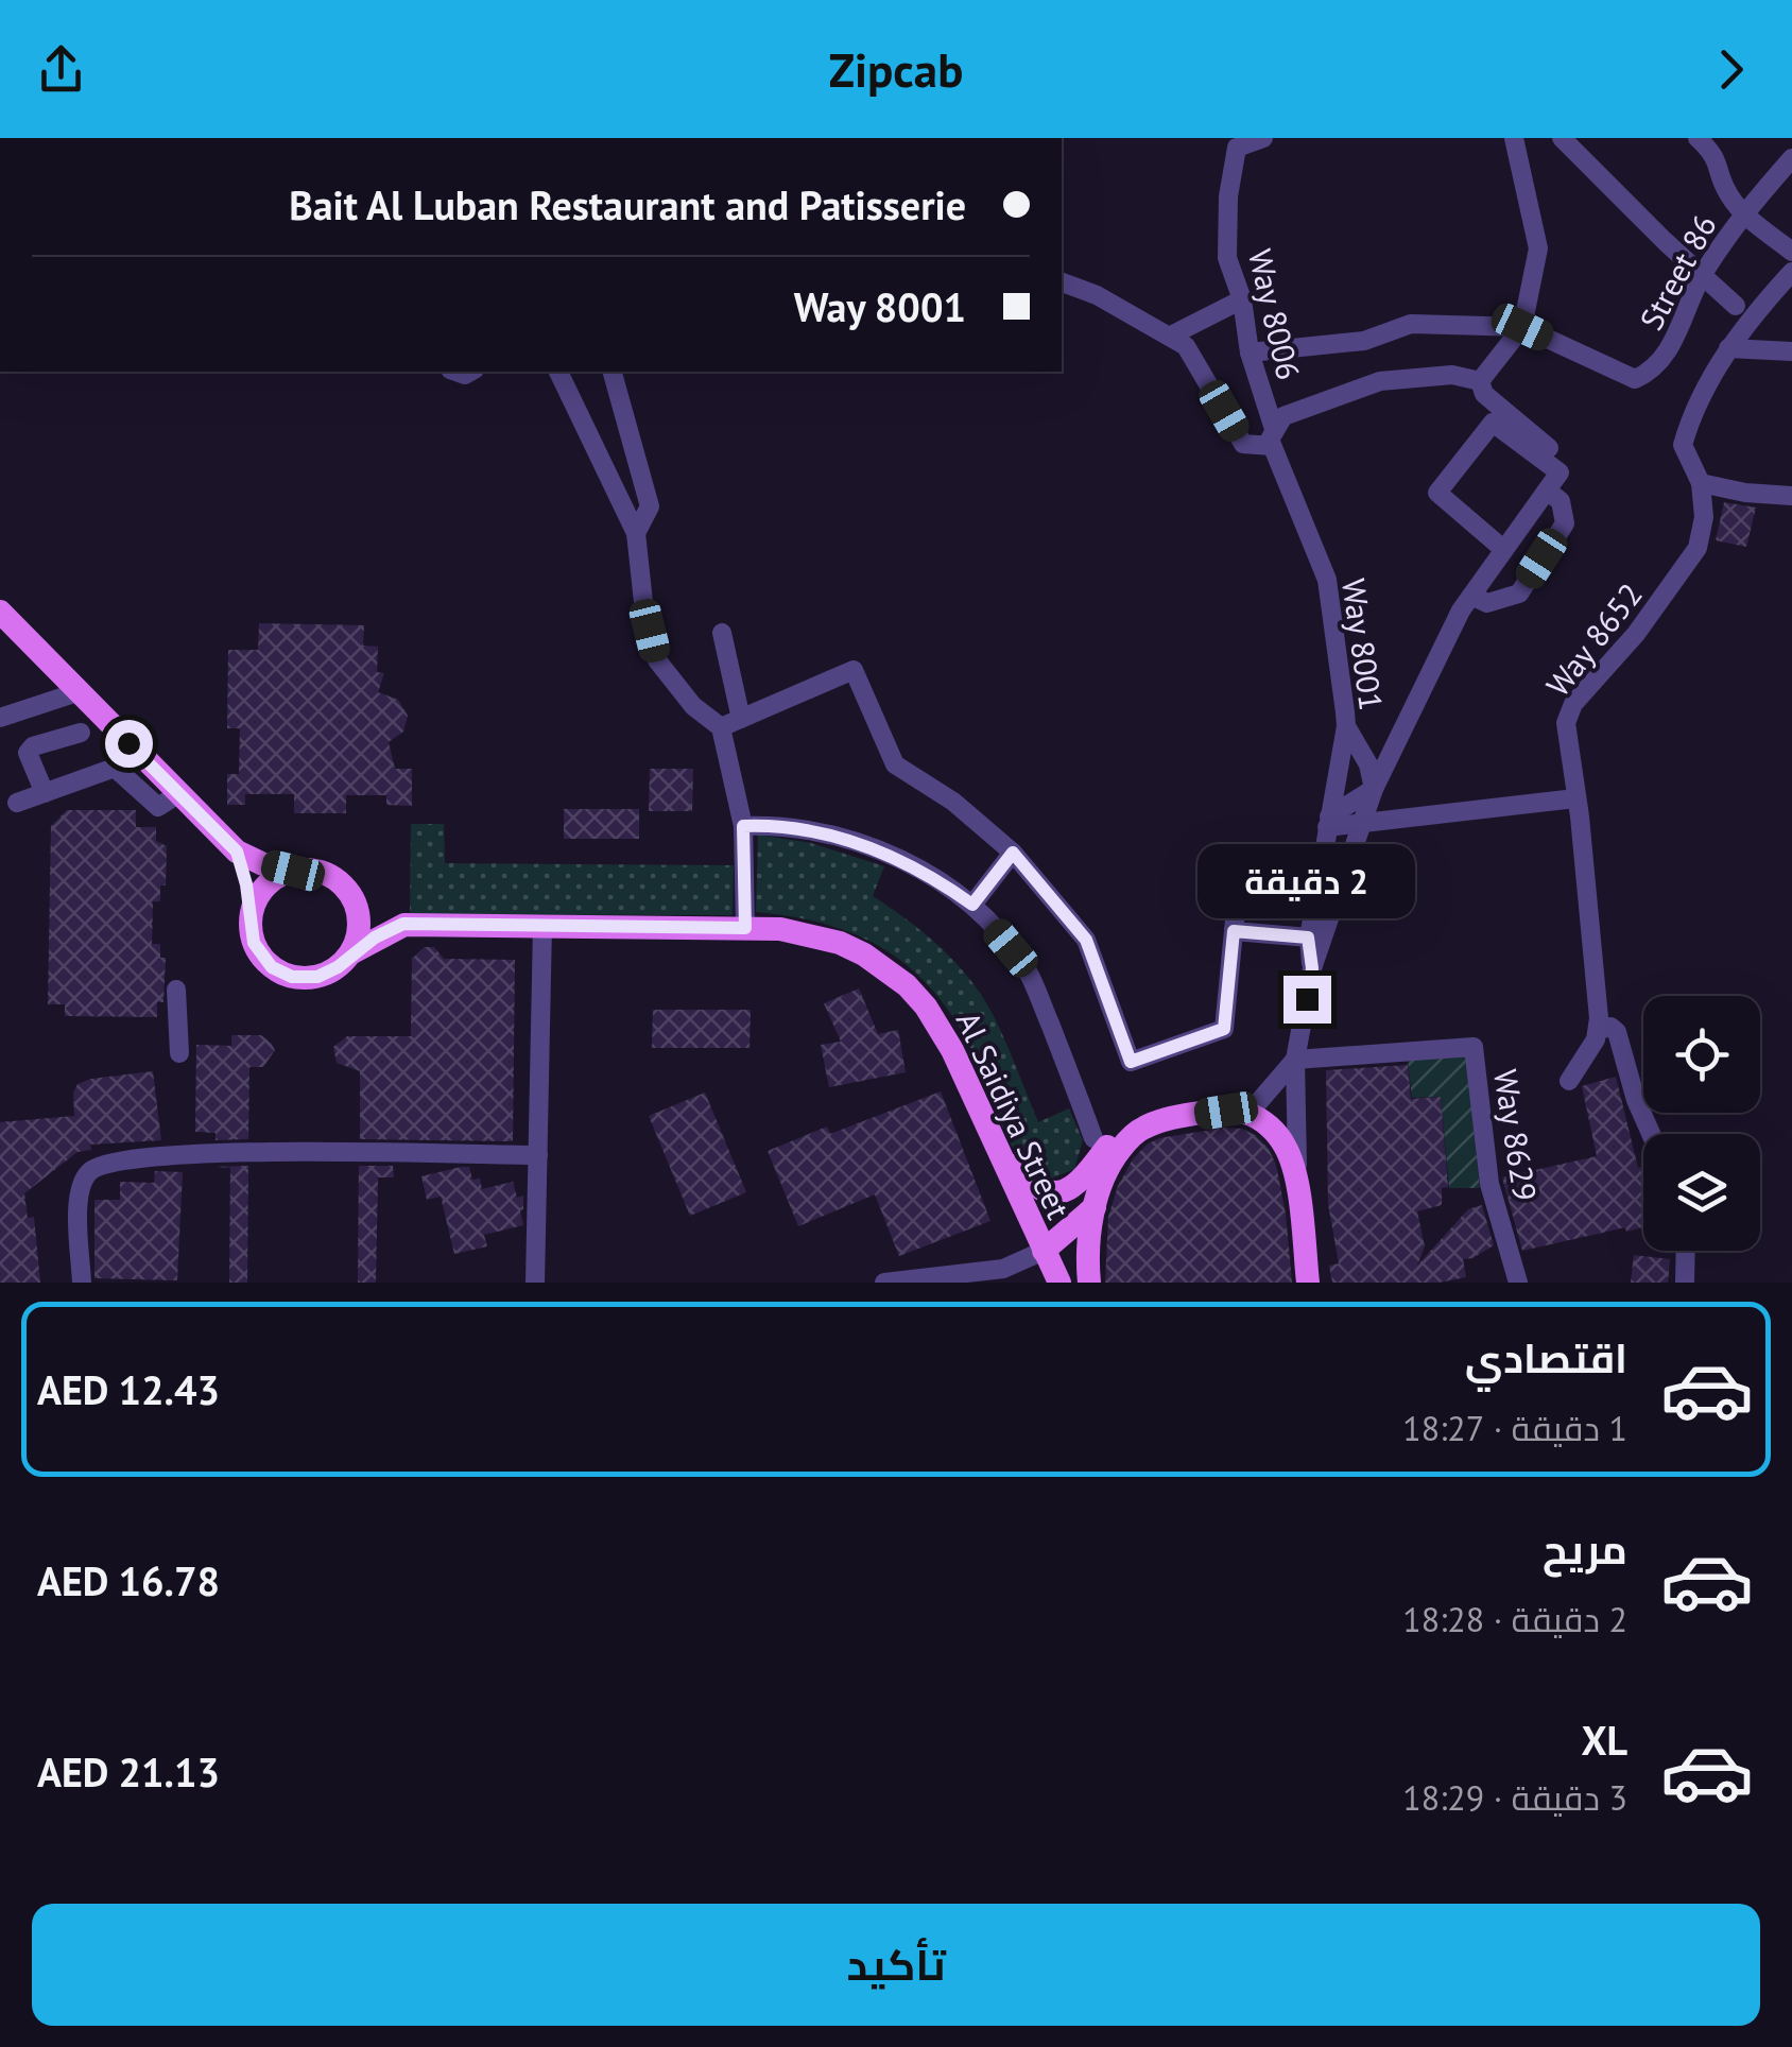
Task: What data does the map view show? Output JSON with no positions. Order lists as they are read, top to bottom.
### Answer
{
  "streets": {
    "main road": ["Al Saidiya Street"],
    "street": [
      "Street 86",
      "Way 8006",
      "Way 8652",
      "Way 8001",
      "Way 8629"
    ]
  },
  "crossings": [
    ["Way 8006", "Way 8001"]
  ],
  "page": {
    "header": "Zipcab",
    "banner": ["Bait Al Luban Restaurant and Patisserie", "Way 8001"],
    "bubble": "2 دقيقة",
    "list": [
      {
        "name": "اقتصادي",
        "note": "1 دقيقة · 18:27",
        "value": "AED 12.43"
      },
      {
        "name": "مريح",
        "note": "2 دقيقة · 18:28",
        "value": "AED 16.78"
      },
      {
        "name": "XL",
        "note": "3 دقيقة · 18:29",
        "value": "AED 21.13"
      }
    ],
    "buttons": "تأكيد"
  }
}
